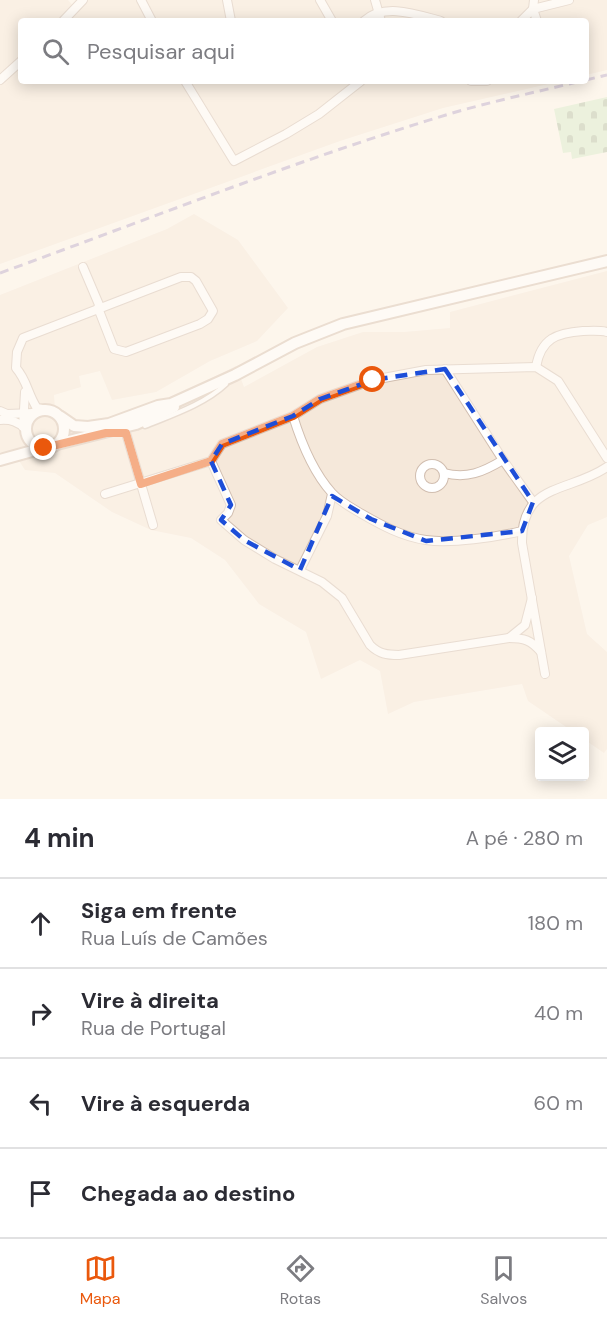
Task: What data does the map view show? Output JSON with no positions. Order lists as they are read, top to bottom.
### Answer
{
  "page": {
    "search": "Pesquisar aqui",
    "heading": ["4 min", "A pé · 280 m"],
    "list": [
      ["Siga em frente", "Rua Luís de Camões", "180 m"],
      ["Vire à direita", "Rua de Portugal", "40 m"],
      ["Vire à esquerda", "60 m"],
      "Chegada ao destino"
    ],
    "nav": ["Mapa", "Rotas", "Salvos"]
  }
}
